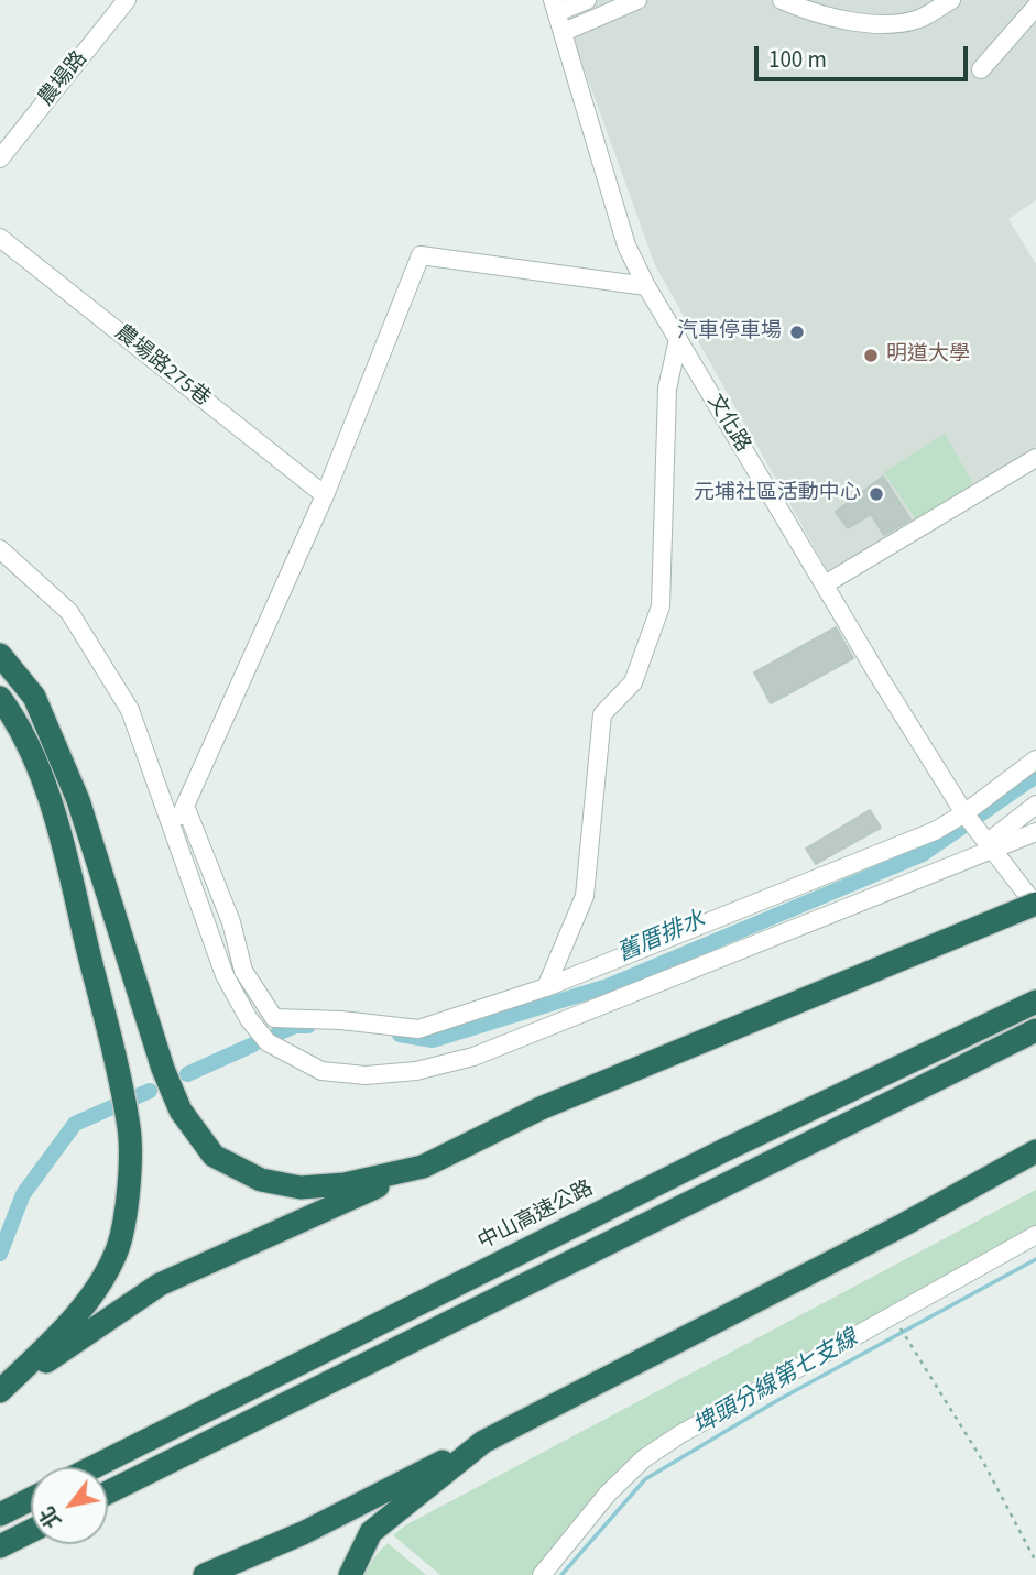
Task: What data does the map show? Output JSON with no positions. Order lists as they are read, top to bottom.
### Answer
{
  "streets": {
    "highway": ["中山高速公路"],
    "street": ["農場路", "農場路275巷", "文化路"]
  },
  "water": ["舊厝排水", "埤頭分線第七支線"],
  "places": ["汽車停車場", "明道大學", "元埔社區活動中心"],
  "scale_bar": "100 m",
  "north": "bottom left"
}
